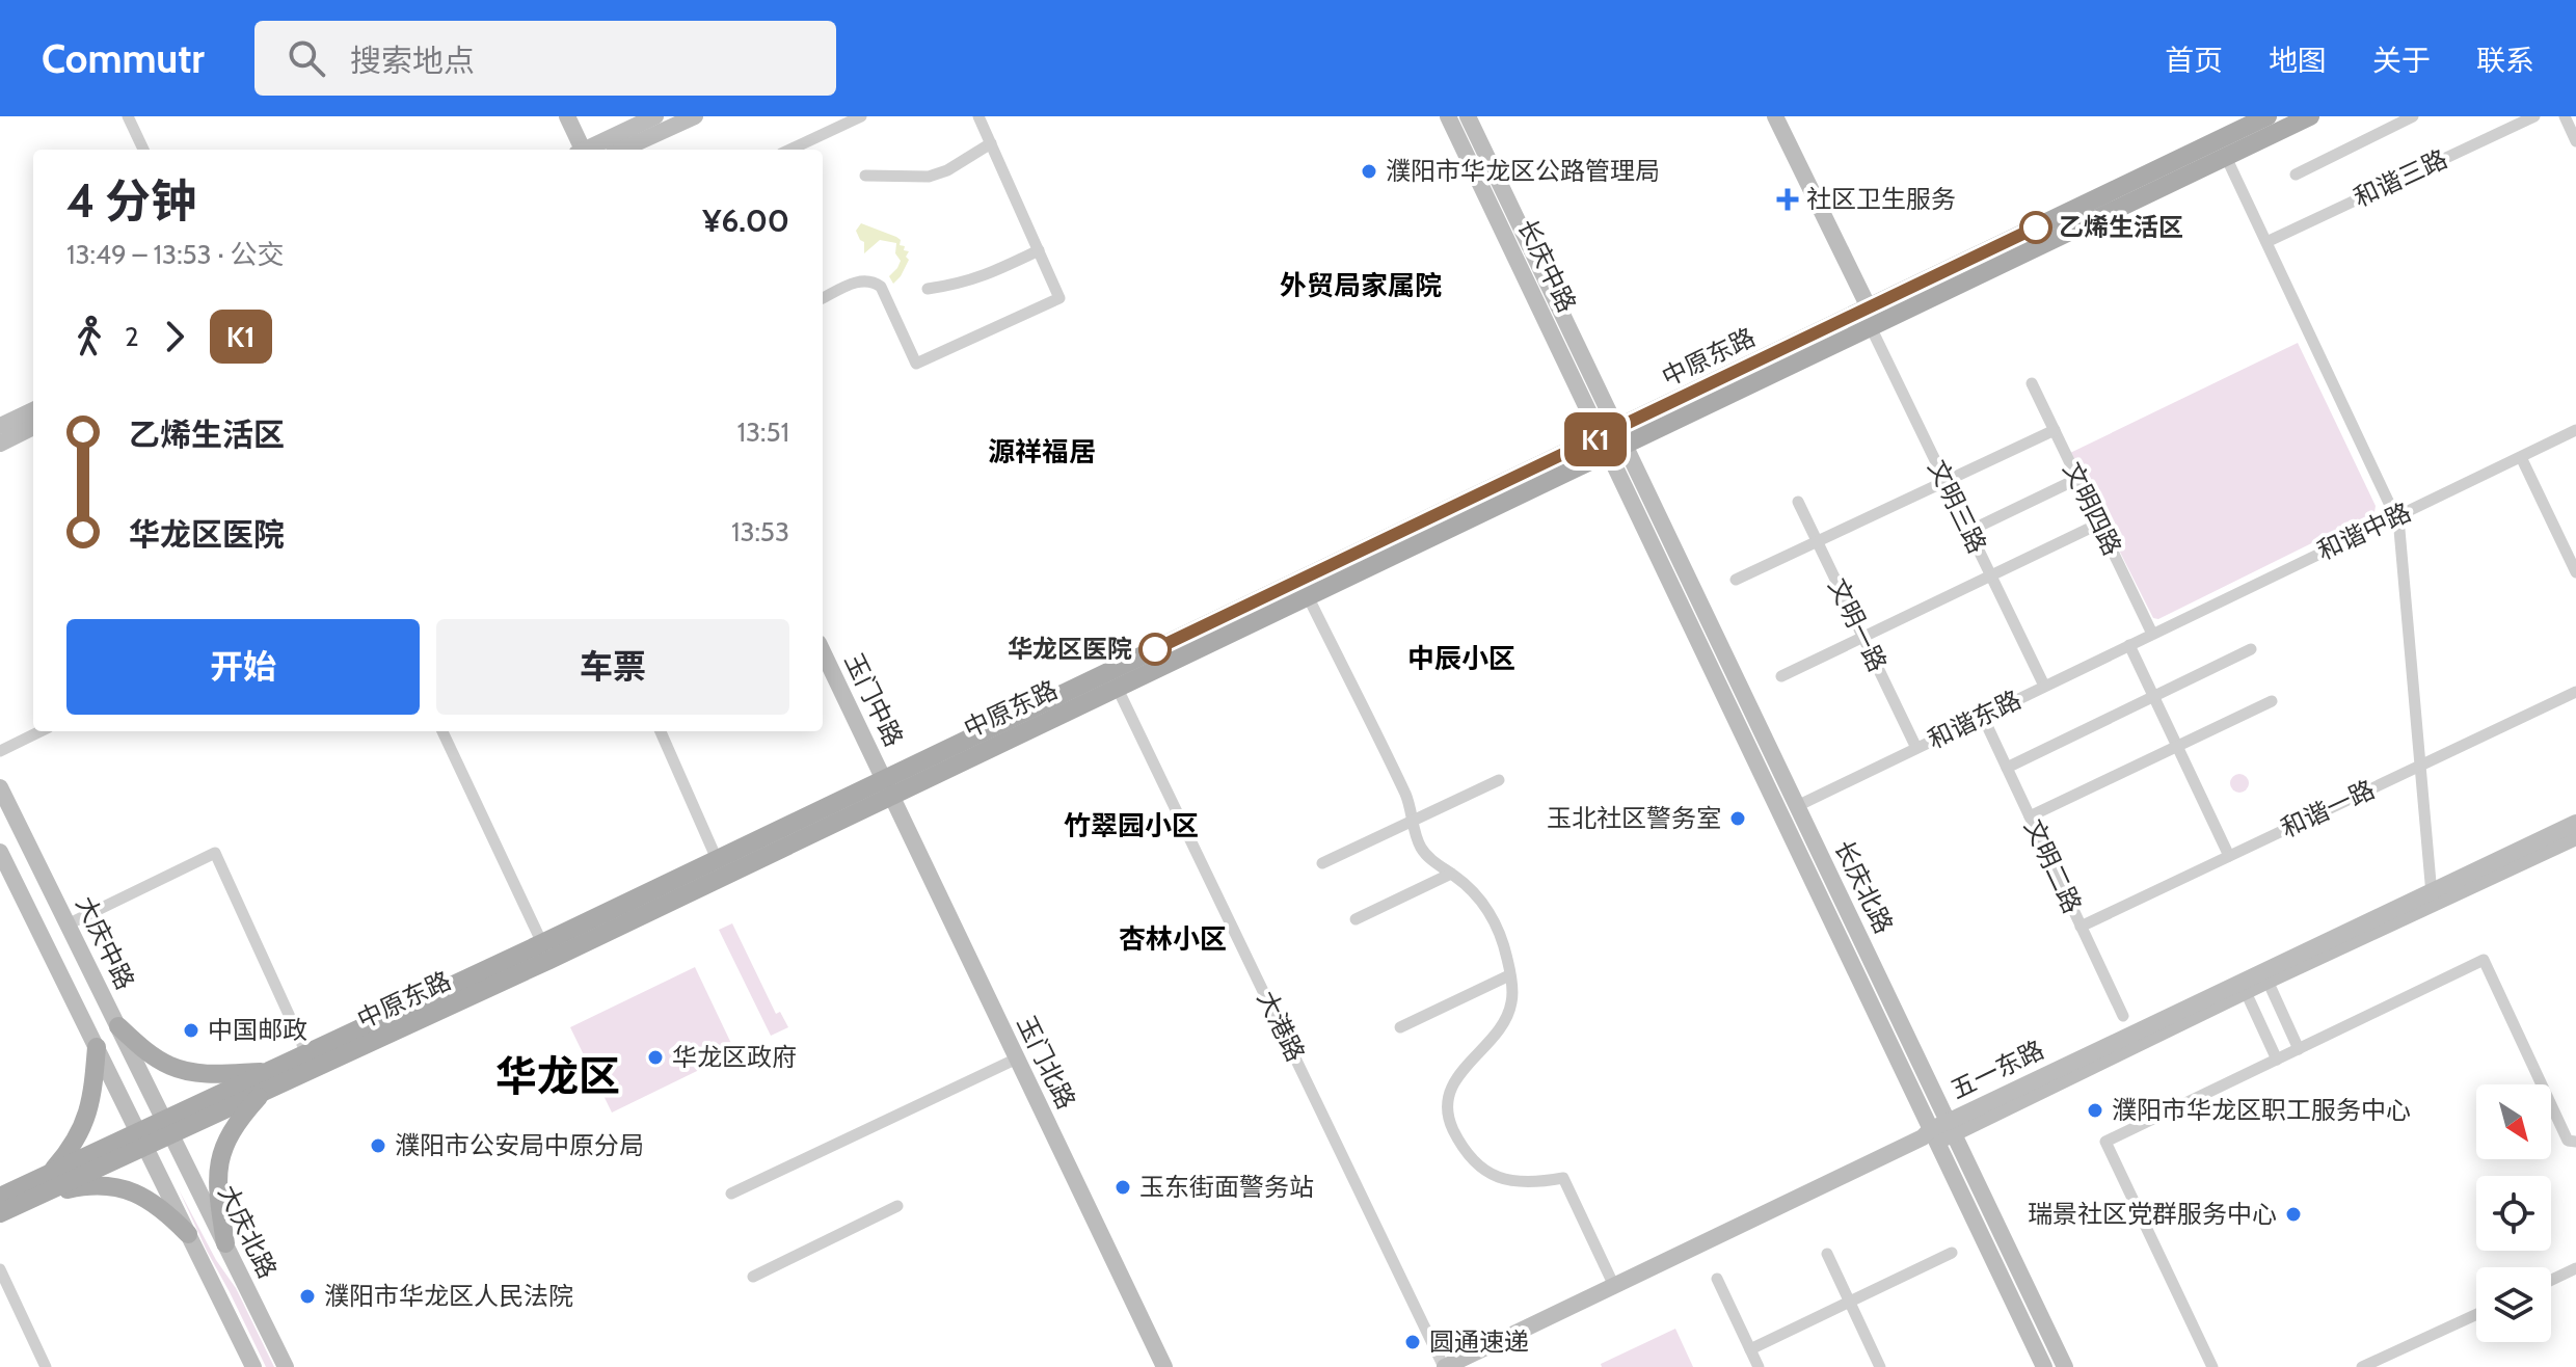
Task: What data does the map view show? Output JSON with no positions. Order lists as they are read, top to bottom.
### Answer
{
  "streets": {
    "main road": [
      "长庆中路",
      "中原东路",
      "玉门中路",
      "长庆北路",
      "大庆中路",
      "玉门北路",
      "五一东路",
      "大庆北路"
    ],
    "street": [
      "和谐三路",
      "文明三路",
      "文明四路",
      "和谐中路",
      "文明一路",
      "和谐东路",
      "和谐一路",
      "文明二路",
      "大港路"
    ]
  },
  "crossings": [
    ["长庆中路", "中原东路"],
    ["长庆中路", "长庆北路"],
    ["中原东路", "文明三路"],
    ["中原东路", "玉门中路"],
    ["中原东路", "长庆北路"],
    ["中原东路", "大庆中路"],
    ["中原东路", "大港路"],
    ["中原东路", "玉门北路"],
    ["中原东路", "大庆北路"],
    ["文明三路", "和谐东路"],
    ["文明四路", "和谐中路"],
    ["文明四路", "和谐东路"],
    ["和谐中路", "和谐东路"],
    ["文明一路", "和谐东路"],
    ["玉门中路", "玉门北路"],
    ["和谐东路", "文明二路"],
    ["和谐东路", "长庆北路"],
    ["和谐一路", "文明二路"],
    ["长庆北路", "五一东路"],
    ["大庆中路", "大庆北路"],
    ["大港路", "五一东路"]
  ],
  "districts": [
    "外贸局家属院",
    "源祥福居",
    "中辰小区",
    "竹翠园小区",
    "杏林小区",
    "华龙区"
  ],
  "places": {
    "other": [
      "濮阳市华龙区公路管理局",
      "乙烯生活区",
      "华龙区医院",
      "玉北社区警务室",
      "中国邮政",
      "华龙区政府",
      "濮阳市华龙区职工服务中心",
      "濮阳市公安局中原分局",
      "玉东街面警务站",
      "瑞景社区党群服务中心",
      "濮阳市华龙区人民法院",
      "圆通速递"
    ],
    "health": ["社区卫生服务"]
  },
  "lines": ["bus line K1"],
  "north": "bottom right",
  "page": {
    "header": "Commutr",
    "search": "搜索地点",
    "nav": [
      "首页",
      "地图",
      "关于",
      "联系"
    ],
    "on_map": "K1",
    "heading": ["4 分钟", "13:49 – 13:53 · 公交", "¥6.00"],
    "legs": ["2", "K1"],
    "list": [
      {
        "name": "乙烯生活区",
        "value": "13:51"
      },
      {
        "name": "华龙区医院",
        "value": "13:53"
      }
    ],
    "buttons": ["开始", "车票"]
  }
}
